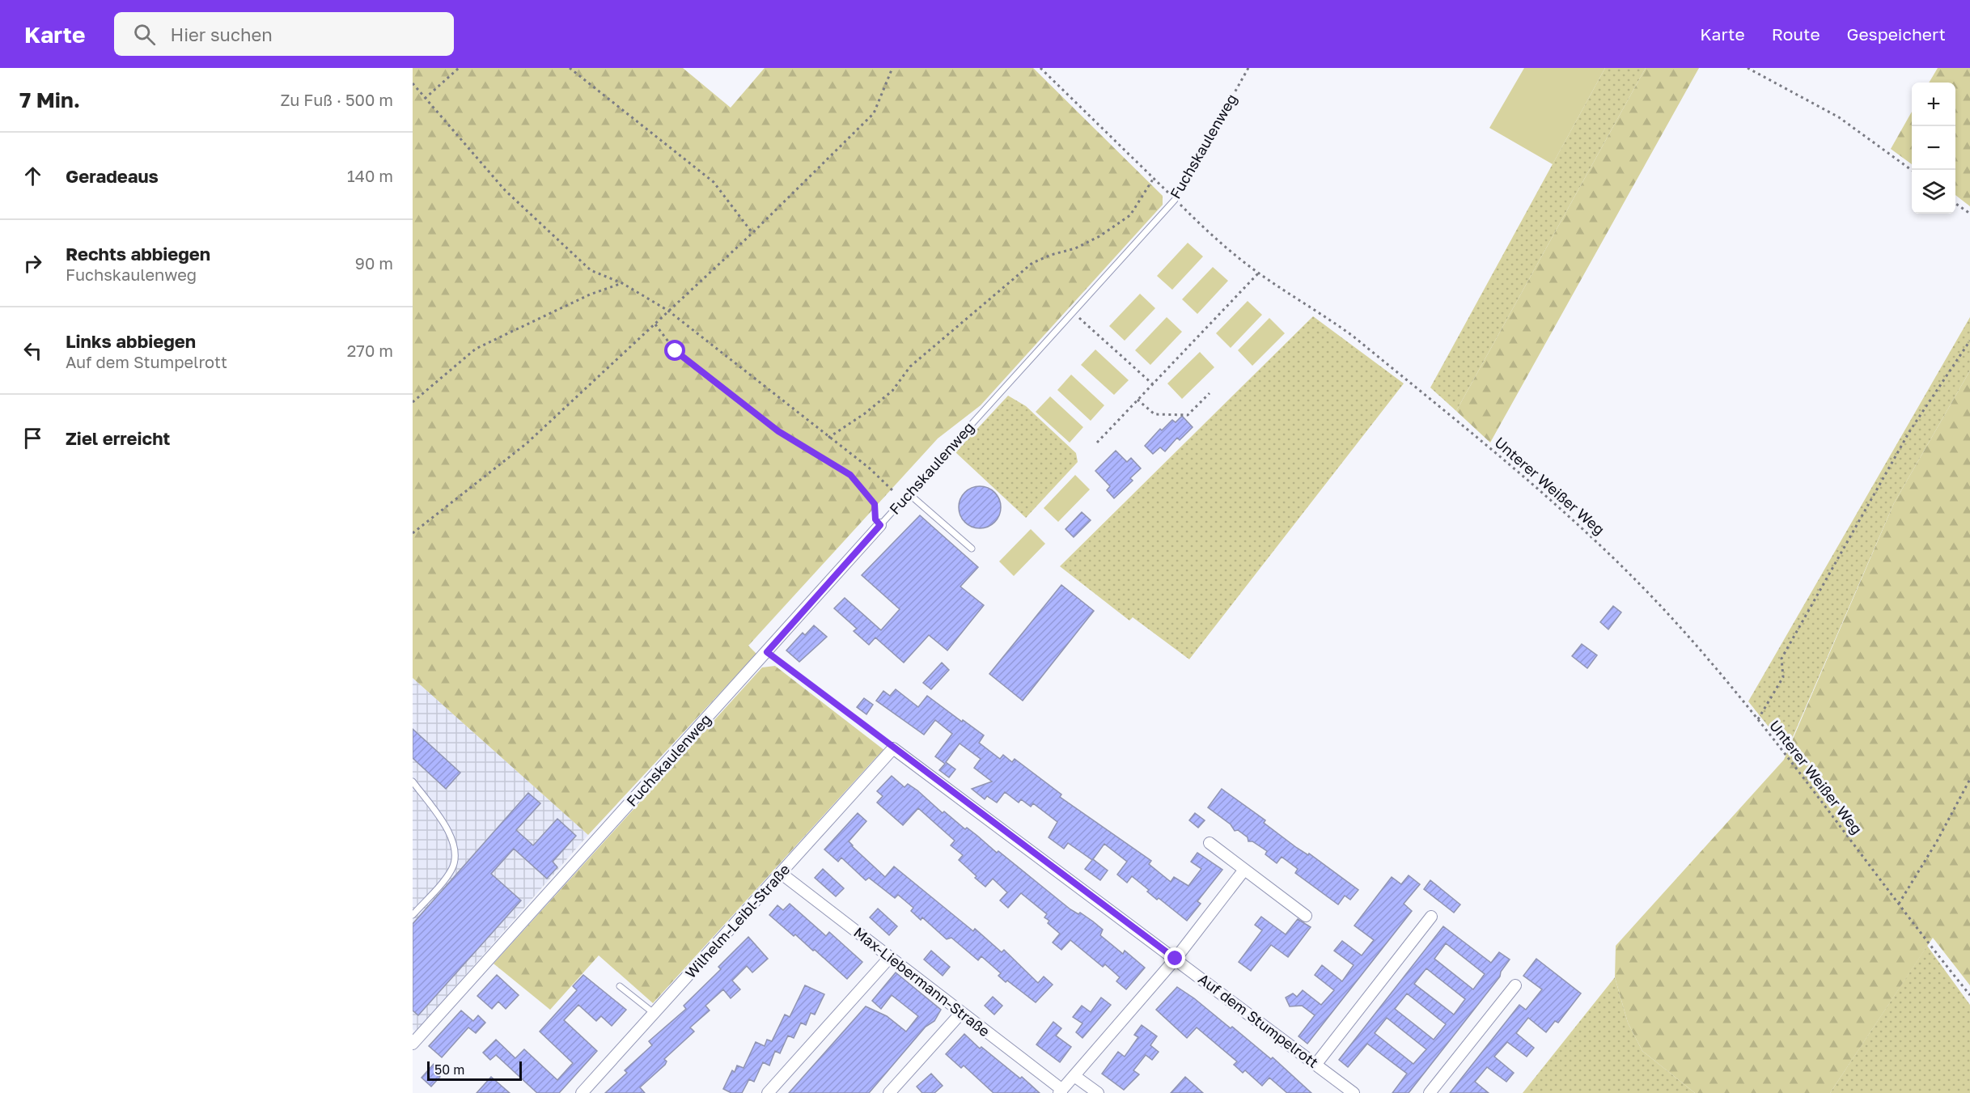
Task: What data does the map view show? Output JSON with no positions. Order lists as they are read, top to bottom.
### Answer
{
  "streets": {
    "street": [
      "Fuchskaulenweg",
      "Wilhelm-Leibl-Straße",
      "Max-Liebermann-Straße",
      "Auf dem Stumpelrott"
    ],
    "path": ["Unterer Weißer Weg"]
  },
  "crossings": [
    ["Fuchskaulenweg", "Unterer Weißer Weg"],
    ["Wilhelm-Leibl-Straße", "Max-Liebermann-Straße"],
    ["Wilhelm-Leibl-Straße", "Auf dem Stumpelrott"]
  ],
  "scale_bar": "50 m",
  "page": {
    "header": "Karte",
    "search": "Hier suchen",
    "nav": ["Karte", "Route", "Gespeichert"],
    "heading": ["7 Min.", "Zu Fuß · 500 m"],
    "map_buttons": ["+", "−"],
    "list": [
      ["Geradeaus", "140 m"],
      ["Rechts abbiegen", "Fuchskaulenweg", "90 m"],
      ["Links abbiegen", "Auf dem Stumpelrott", "270 m"],
      "Ziel erreicht"
    ],
    "scale": "50 m"
  }
}
